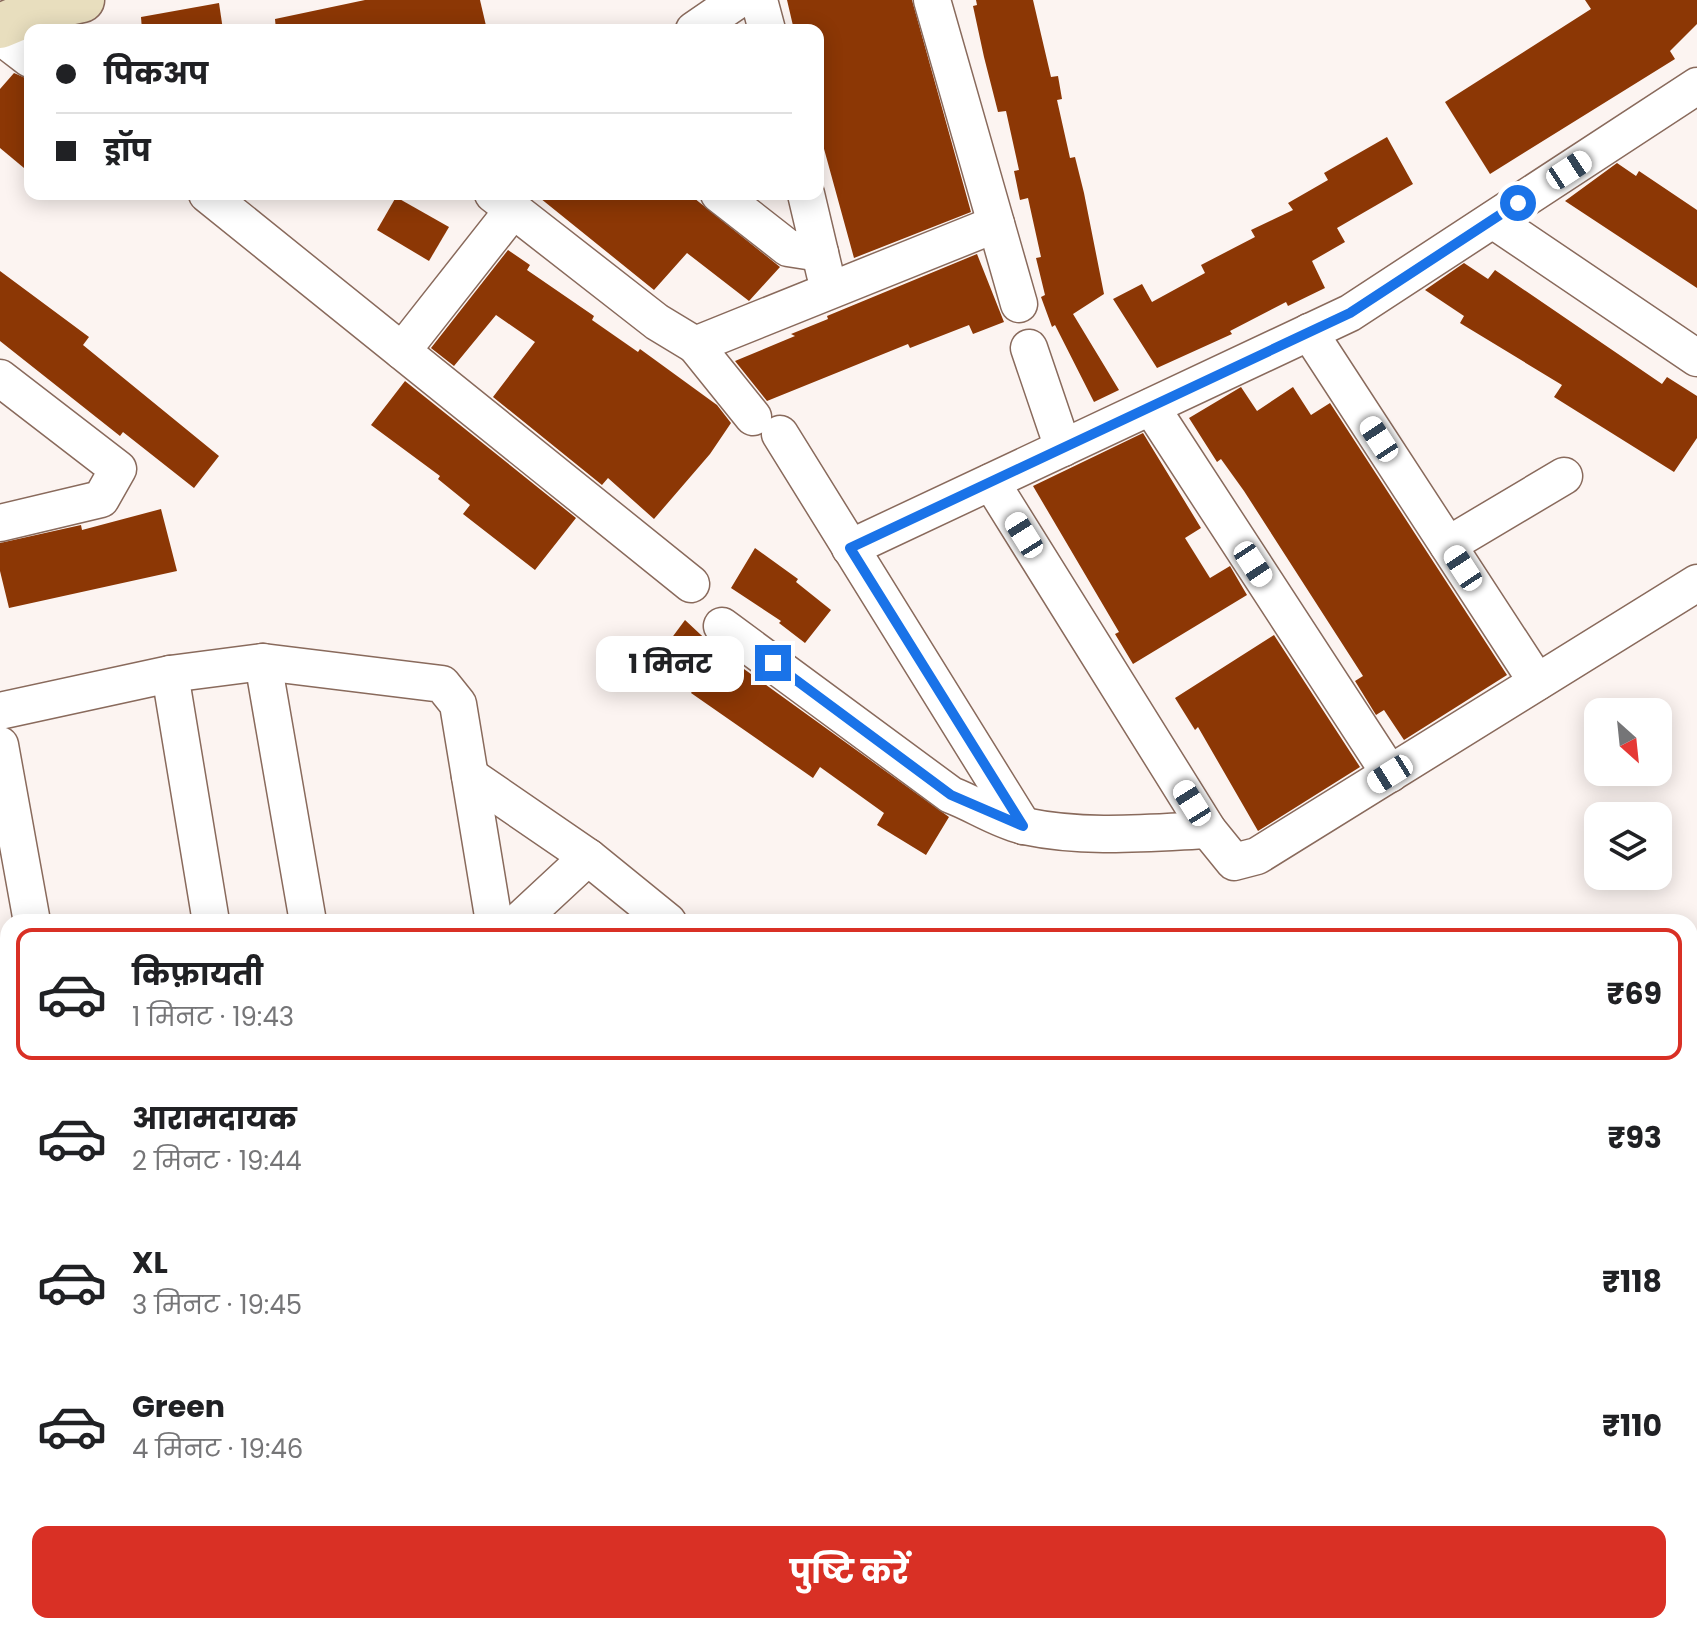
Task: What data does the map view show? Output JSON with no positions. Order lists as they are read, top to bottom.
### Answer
{
  "north": "bottom right",
  "page": {
    "banner": ["पिकअप", "ड्रॉप"],
    "bubble": "1 मिनट",
    "list": [
      {
        "name": "किफ़ायती",
        "note": "1 मिनट · 19:43",
        "value": "₹69"
      },
      {
        "name": "आरामदायक",
        "note": "2 मिनट · 19:44",
        "value": "₹93"
      },
      {
        "name": "XL",
        "note": "3 मिनट · 19:45",
        "value": "₹118"
      },
      {
        "name": "Green",
        "note": "4 मिनट · 19:46",
        "value": "₹110"
      }
    ],
    "buttons": "पुष्टि करें"
  }
}
